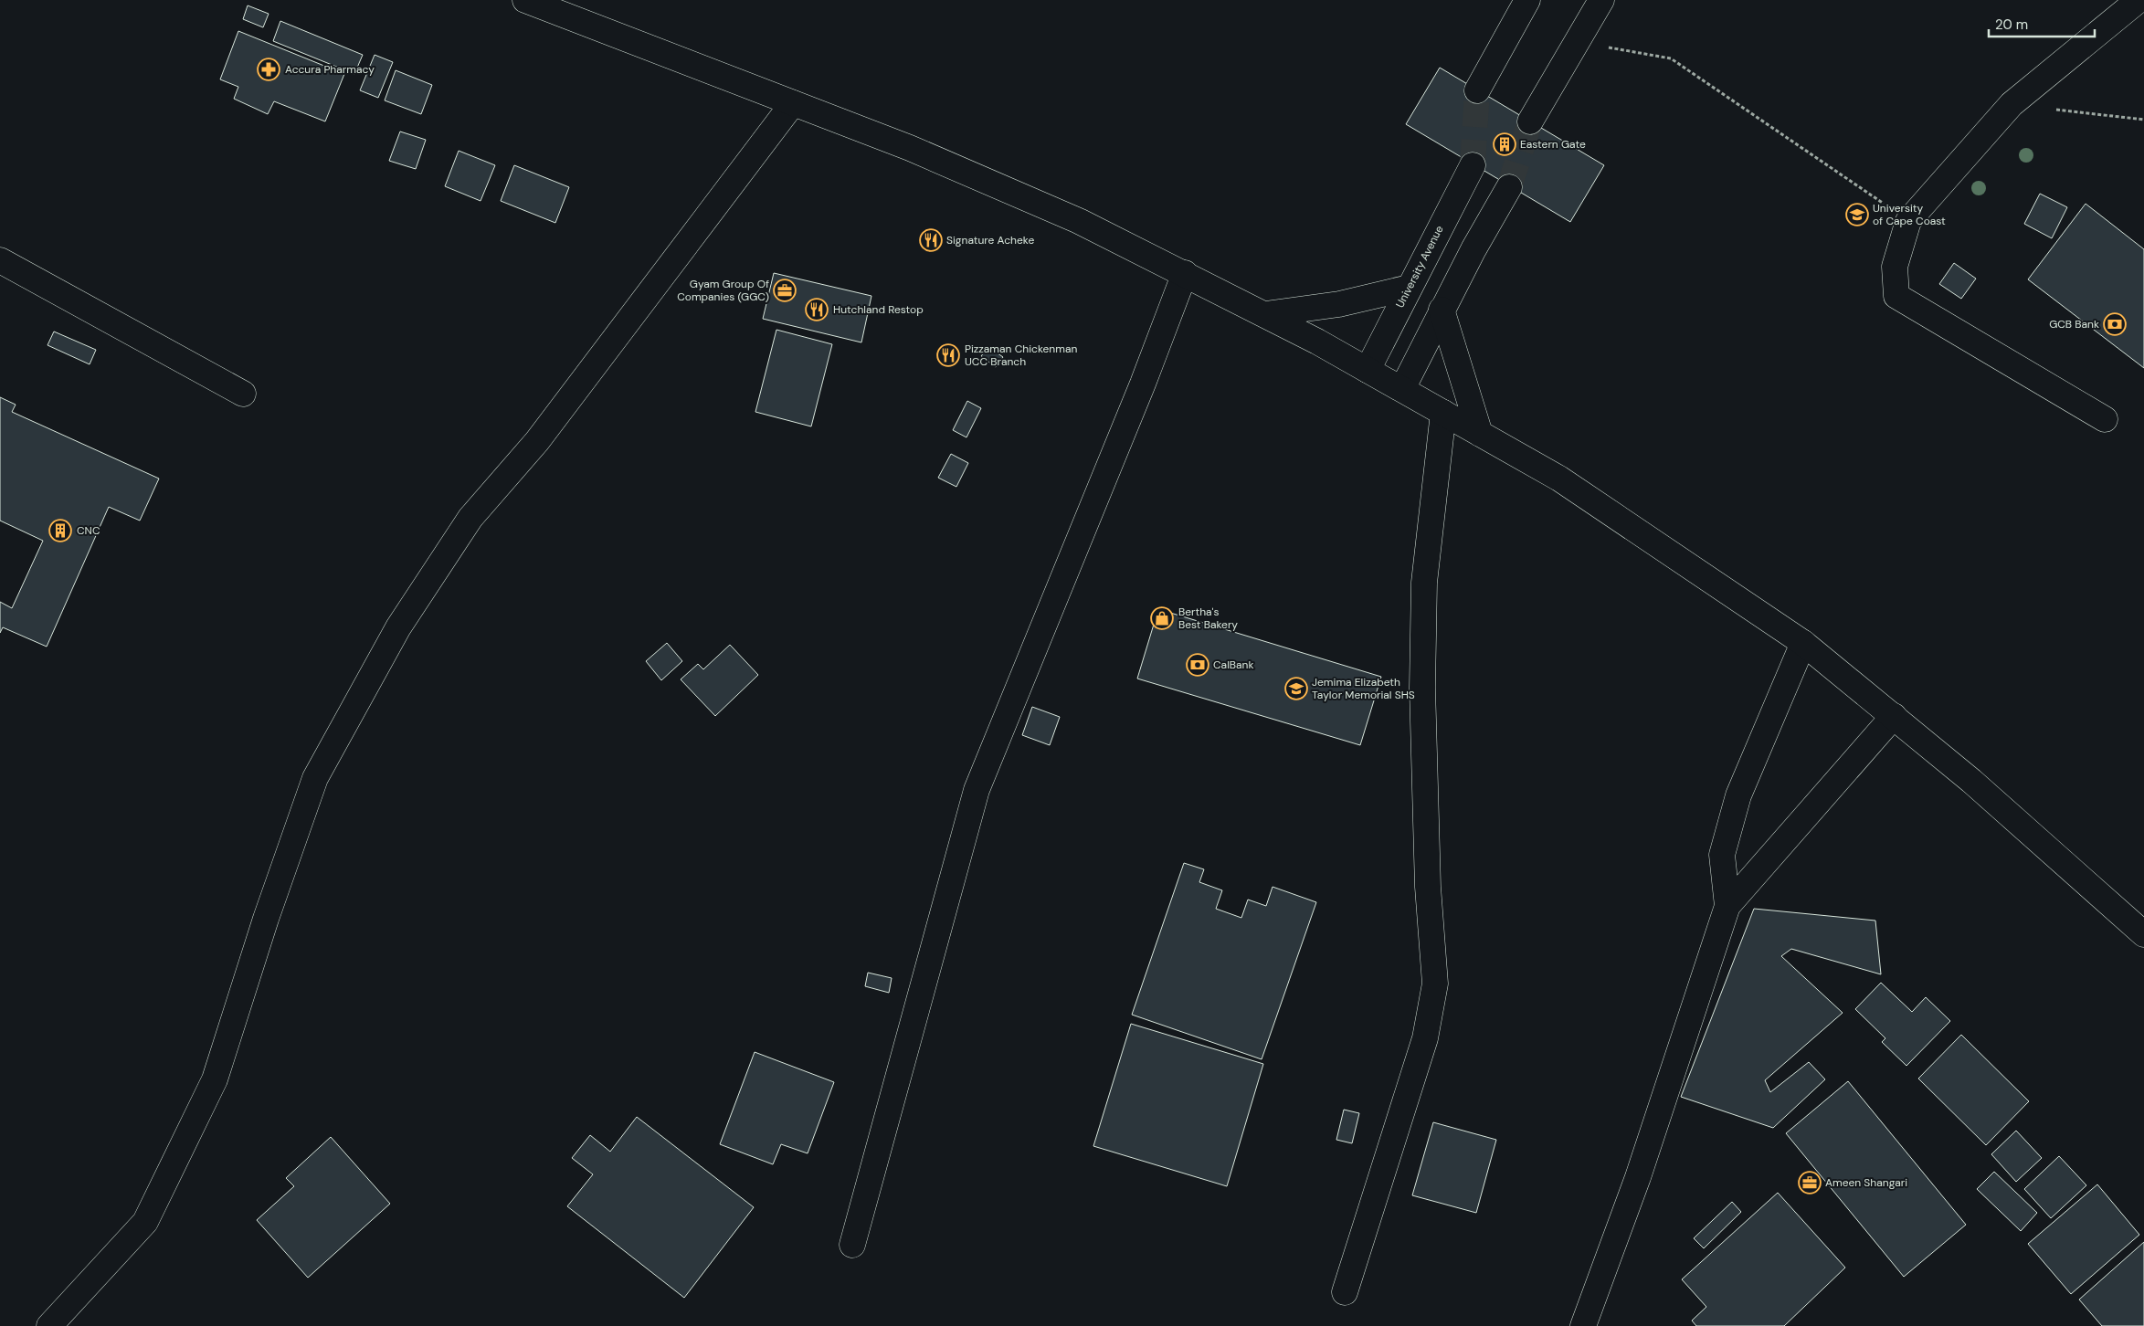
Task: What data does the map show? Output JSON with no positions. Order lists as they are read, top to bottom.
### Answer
{
  "streets": {
    "main road": ["University Avenue"]
  },
  "places": {
    "pharmacy": ["Accura Pharmacy"],
    "building": ["Eastern Gate", "CNC"],
    "school or university": ["University of Cape Coast", "Jemima Elizabeth Taylor Memorial SHS"],
    "restaurant": ["Signature Acheke", "Hutchland Restop", "Pizzaman Chickenman UCC Branch"],
    "office": ["Gyam Group Of Companies (GGC)", "Ameen Shangari"],
    "bank": ["GCB Bank", "CalBank"],
    "shop": ["Bertha's Best Bakery"]
  },
  "scale_bar": "20 m"
}
